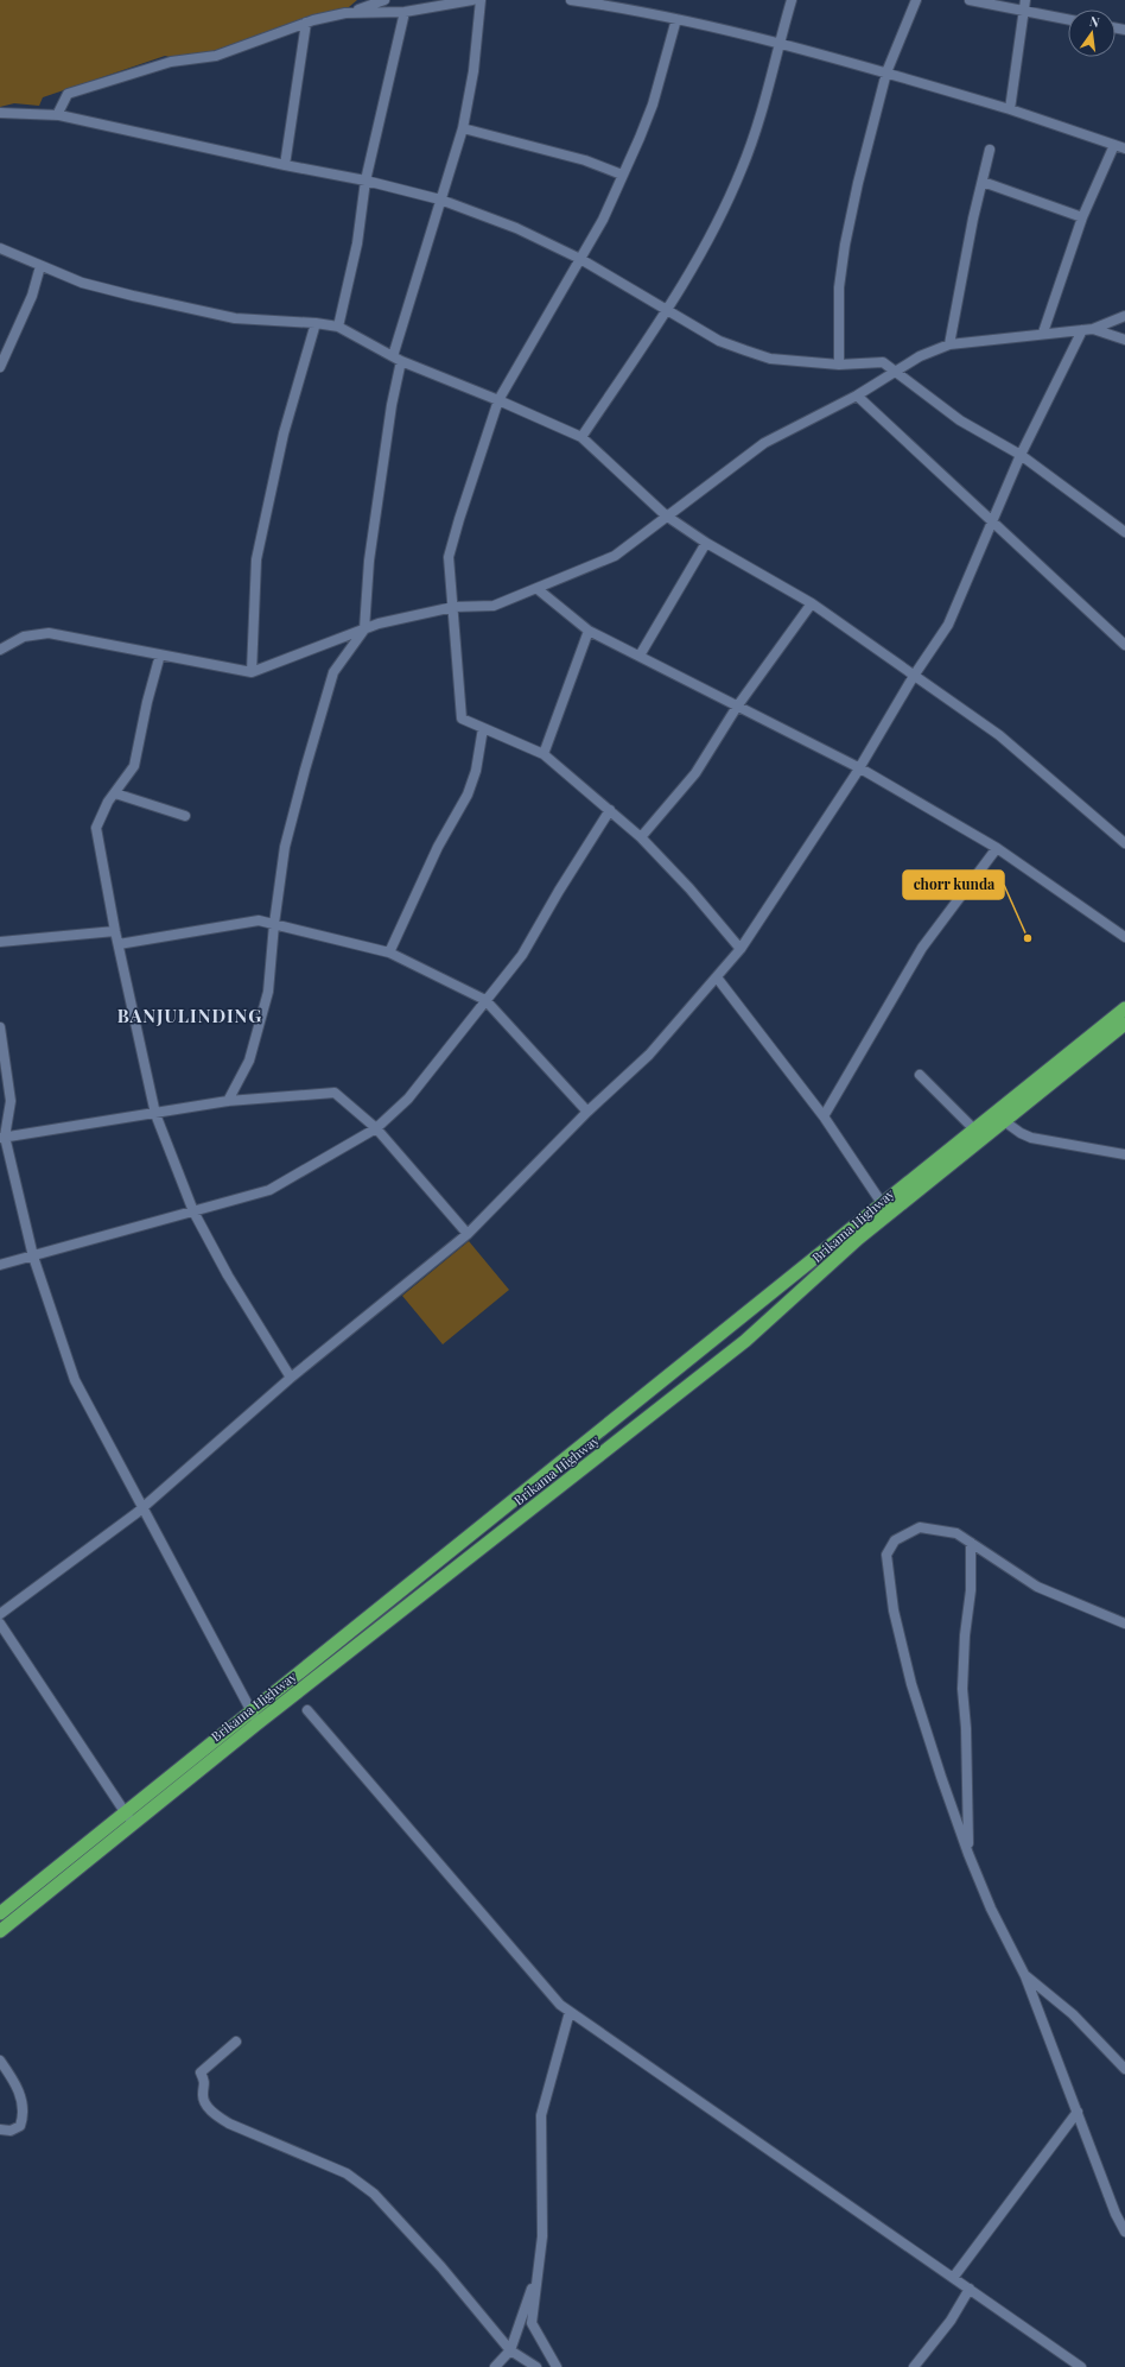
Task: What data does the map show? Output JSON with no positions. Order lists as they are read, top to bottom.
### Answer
{
  "streets": {
    "highway": ["Brikama Highway"]
  },
  "districts": ["BANJULINDING"],
  "places": ["chorr kunda"],
  "north": "top"
}
